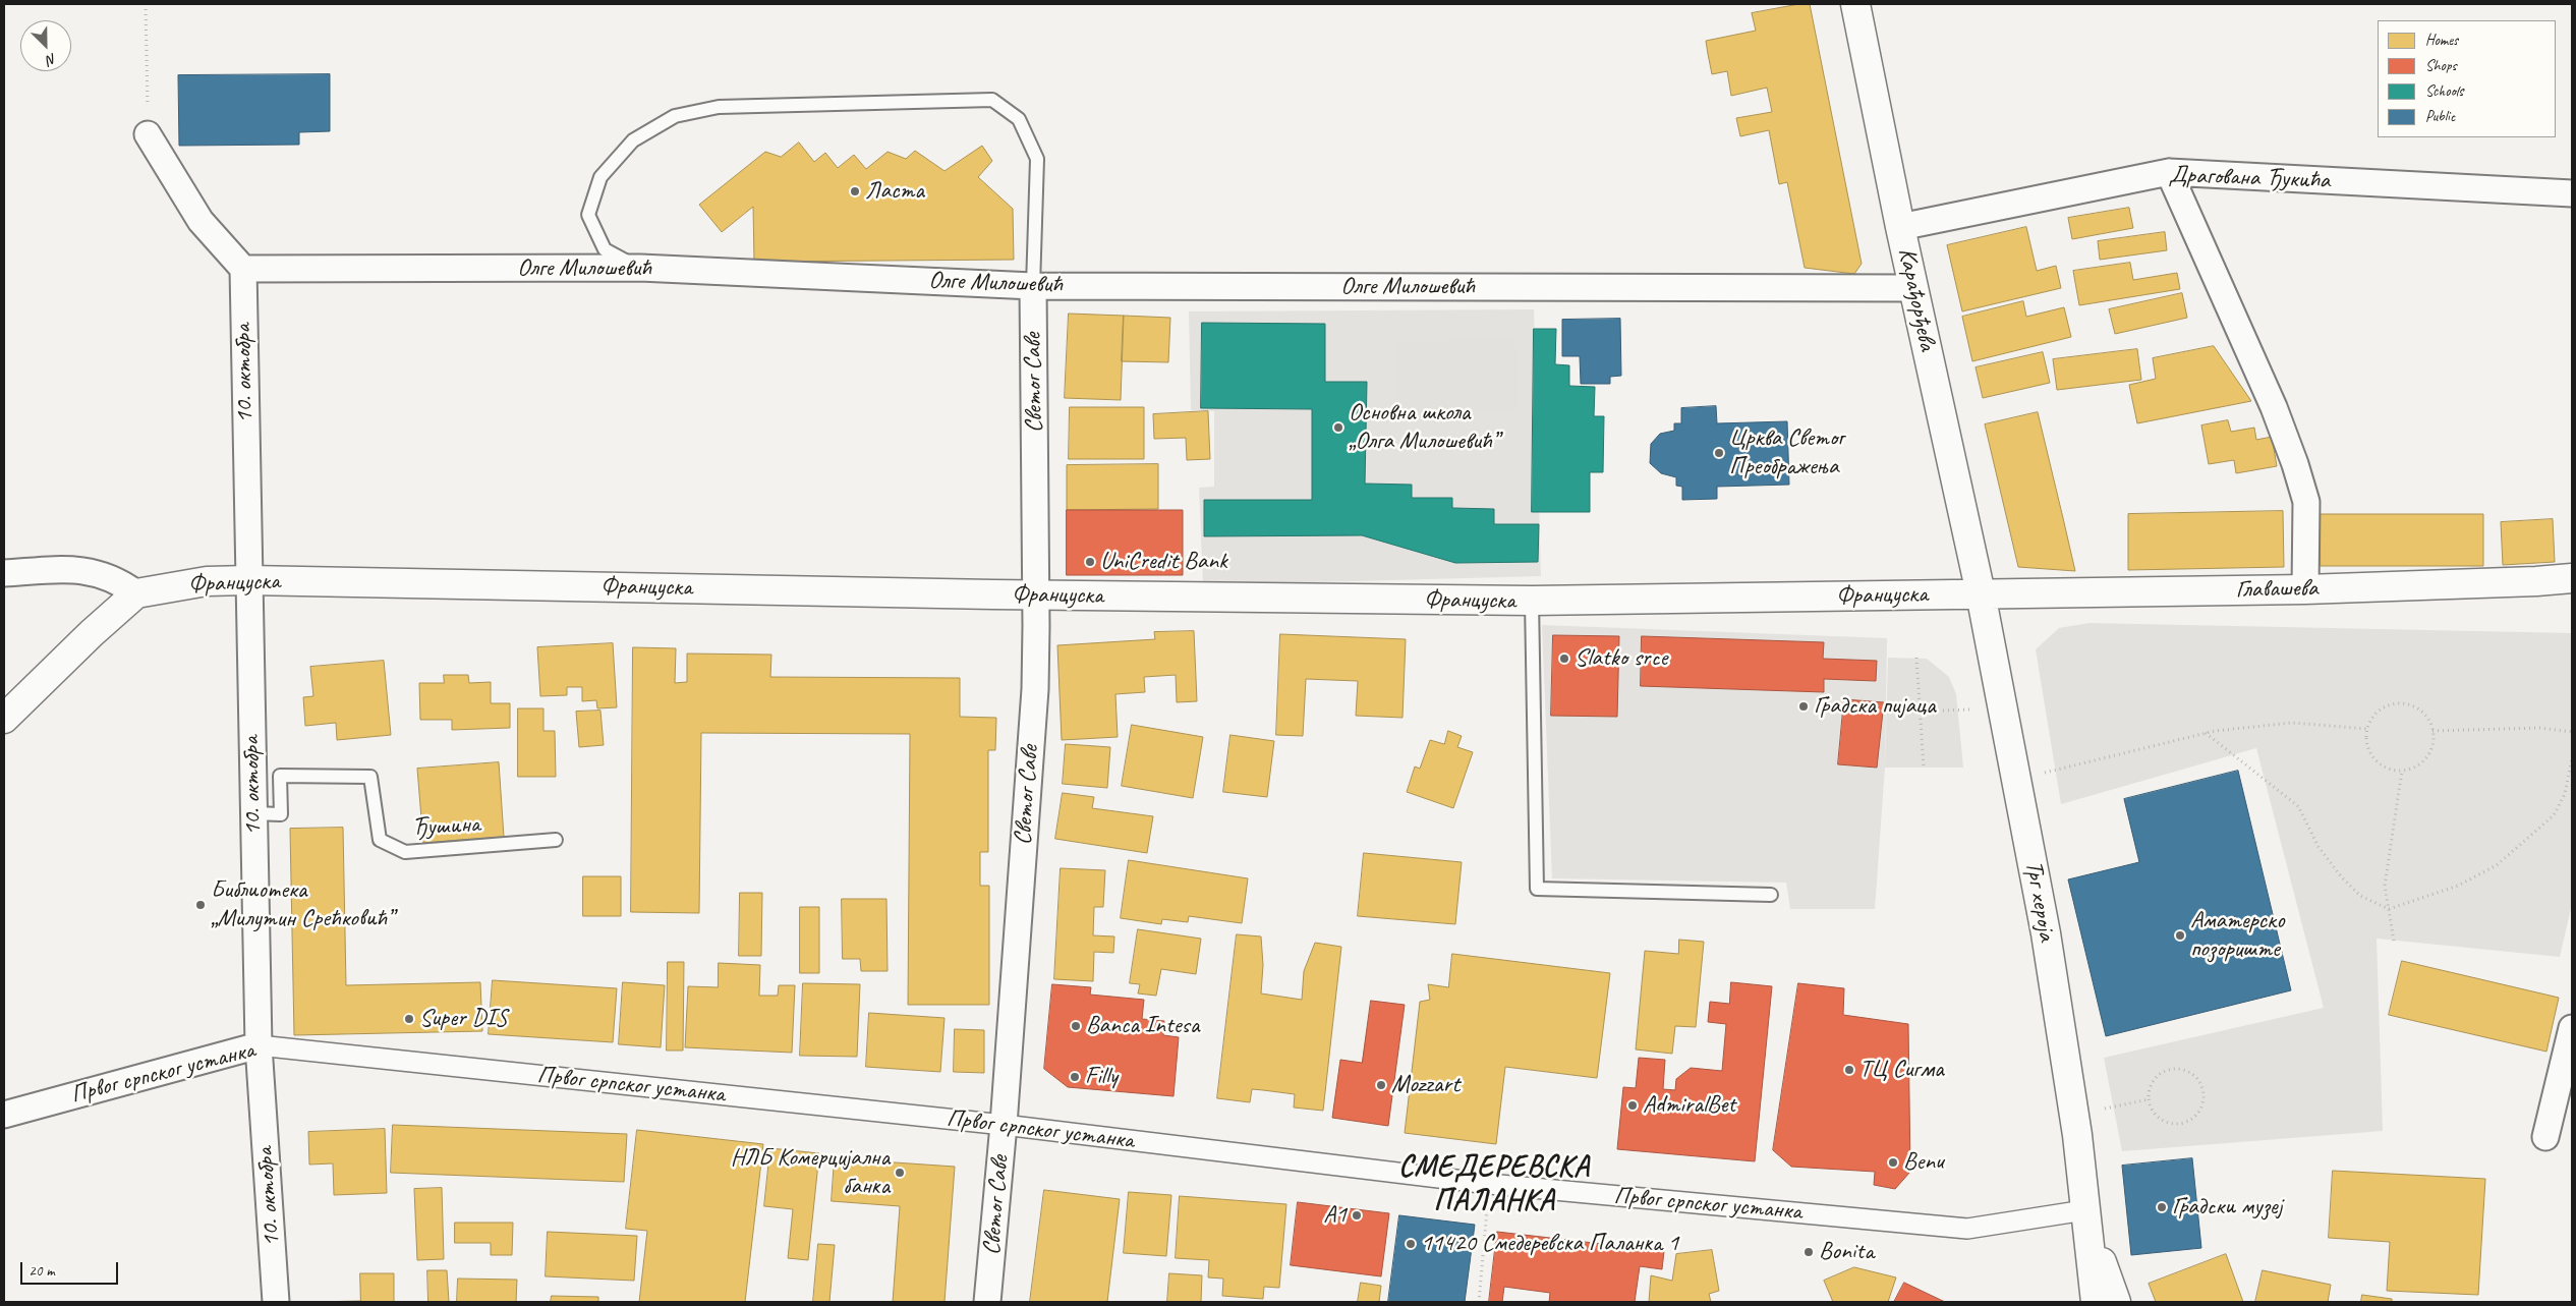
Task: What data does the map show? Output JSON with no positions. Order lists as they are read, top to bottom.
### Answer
{
  "streets": {
    "main road": [
      "Карађорђева",
      "Француска",
      "Главашева",
      "Трг хероја"
    ],
    "street": [
      "Драгована Ђукића",
      "Олге Милошевић",
      "10. октобра",
      "Светог Саве",
      "Првог српског устанка"
    ],
    "lane": ["Ђушина"]
  },
  "crossings": [
    ["Драгована Ђукића", "Карађорђева"],
    ["Олге Милошевић", "Карађорђева"],
    ["Олге Милошевић", "10. октобра"],
    ["Олге Милошевић", "Светог Саве"],
    ["Карађорђева", "Француска"],
    ["Карађорђева", "Главашева"],
    ["Карађорђева", "Трг хероја"],
    ["10. октобра", "Француска"],
    ["10. октобра", "Ђушина"],
    ["10. октобра", "Првог српског устанка"],
    ["Светог Саве", "Француска"],
    ["Светог Саве", "Првог српског устанка"],
    ["Француска", "Главашева"],
    ["Француска", "Трг хероја"],
    ["Главашева", "Трг хероја"],
    ["Трг хероја", "Првог српског устанка"]
  ],
  "districts": ["СМЕДЕРЕВСКА ПАЛАНКА"],
  "places": [
    "Ласта",
    "Основна школа „Олга Милошевић”",
    "Црква Светог Преображења",
    "UniCredit Bank",
    "Slatko srce",
    "Градска пијаца",
    "Библиотека „Милутин Срећковић”",
    "Аматерско позориште",
    "Super DIS",
    "Banca Intesa",
    "ТЦ Сигма",
    "Filly",
    "Mozzart",
    "AdmiralBet",
    "Benu",
    "НЛБ Комерцијална банка",
    "Градски музеј",
    "A1",
    "11420 Смедеревска Паланка 1",
    "Bonita"
  ],
  "legend": [
    "Homes",
    "Shops",
    "Schools",
    "Public"
  ],
  "scale_bar": "20 m",
  "north": "bottom right"
}
